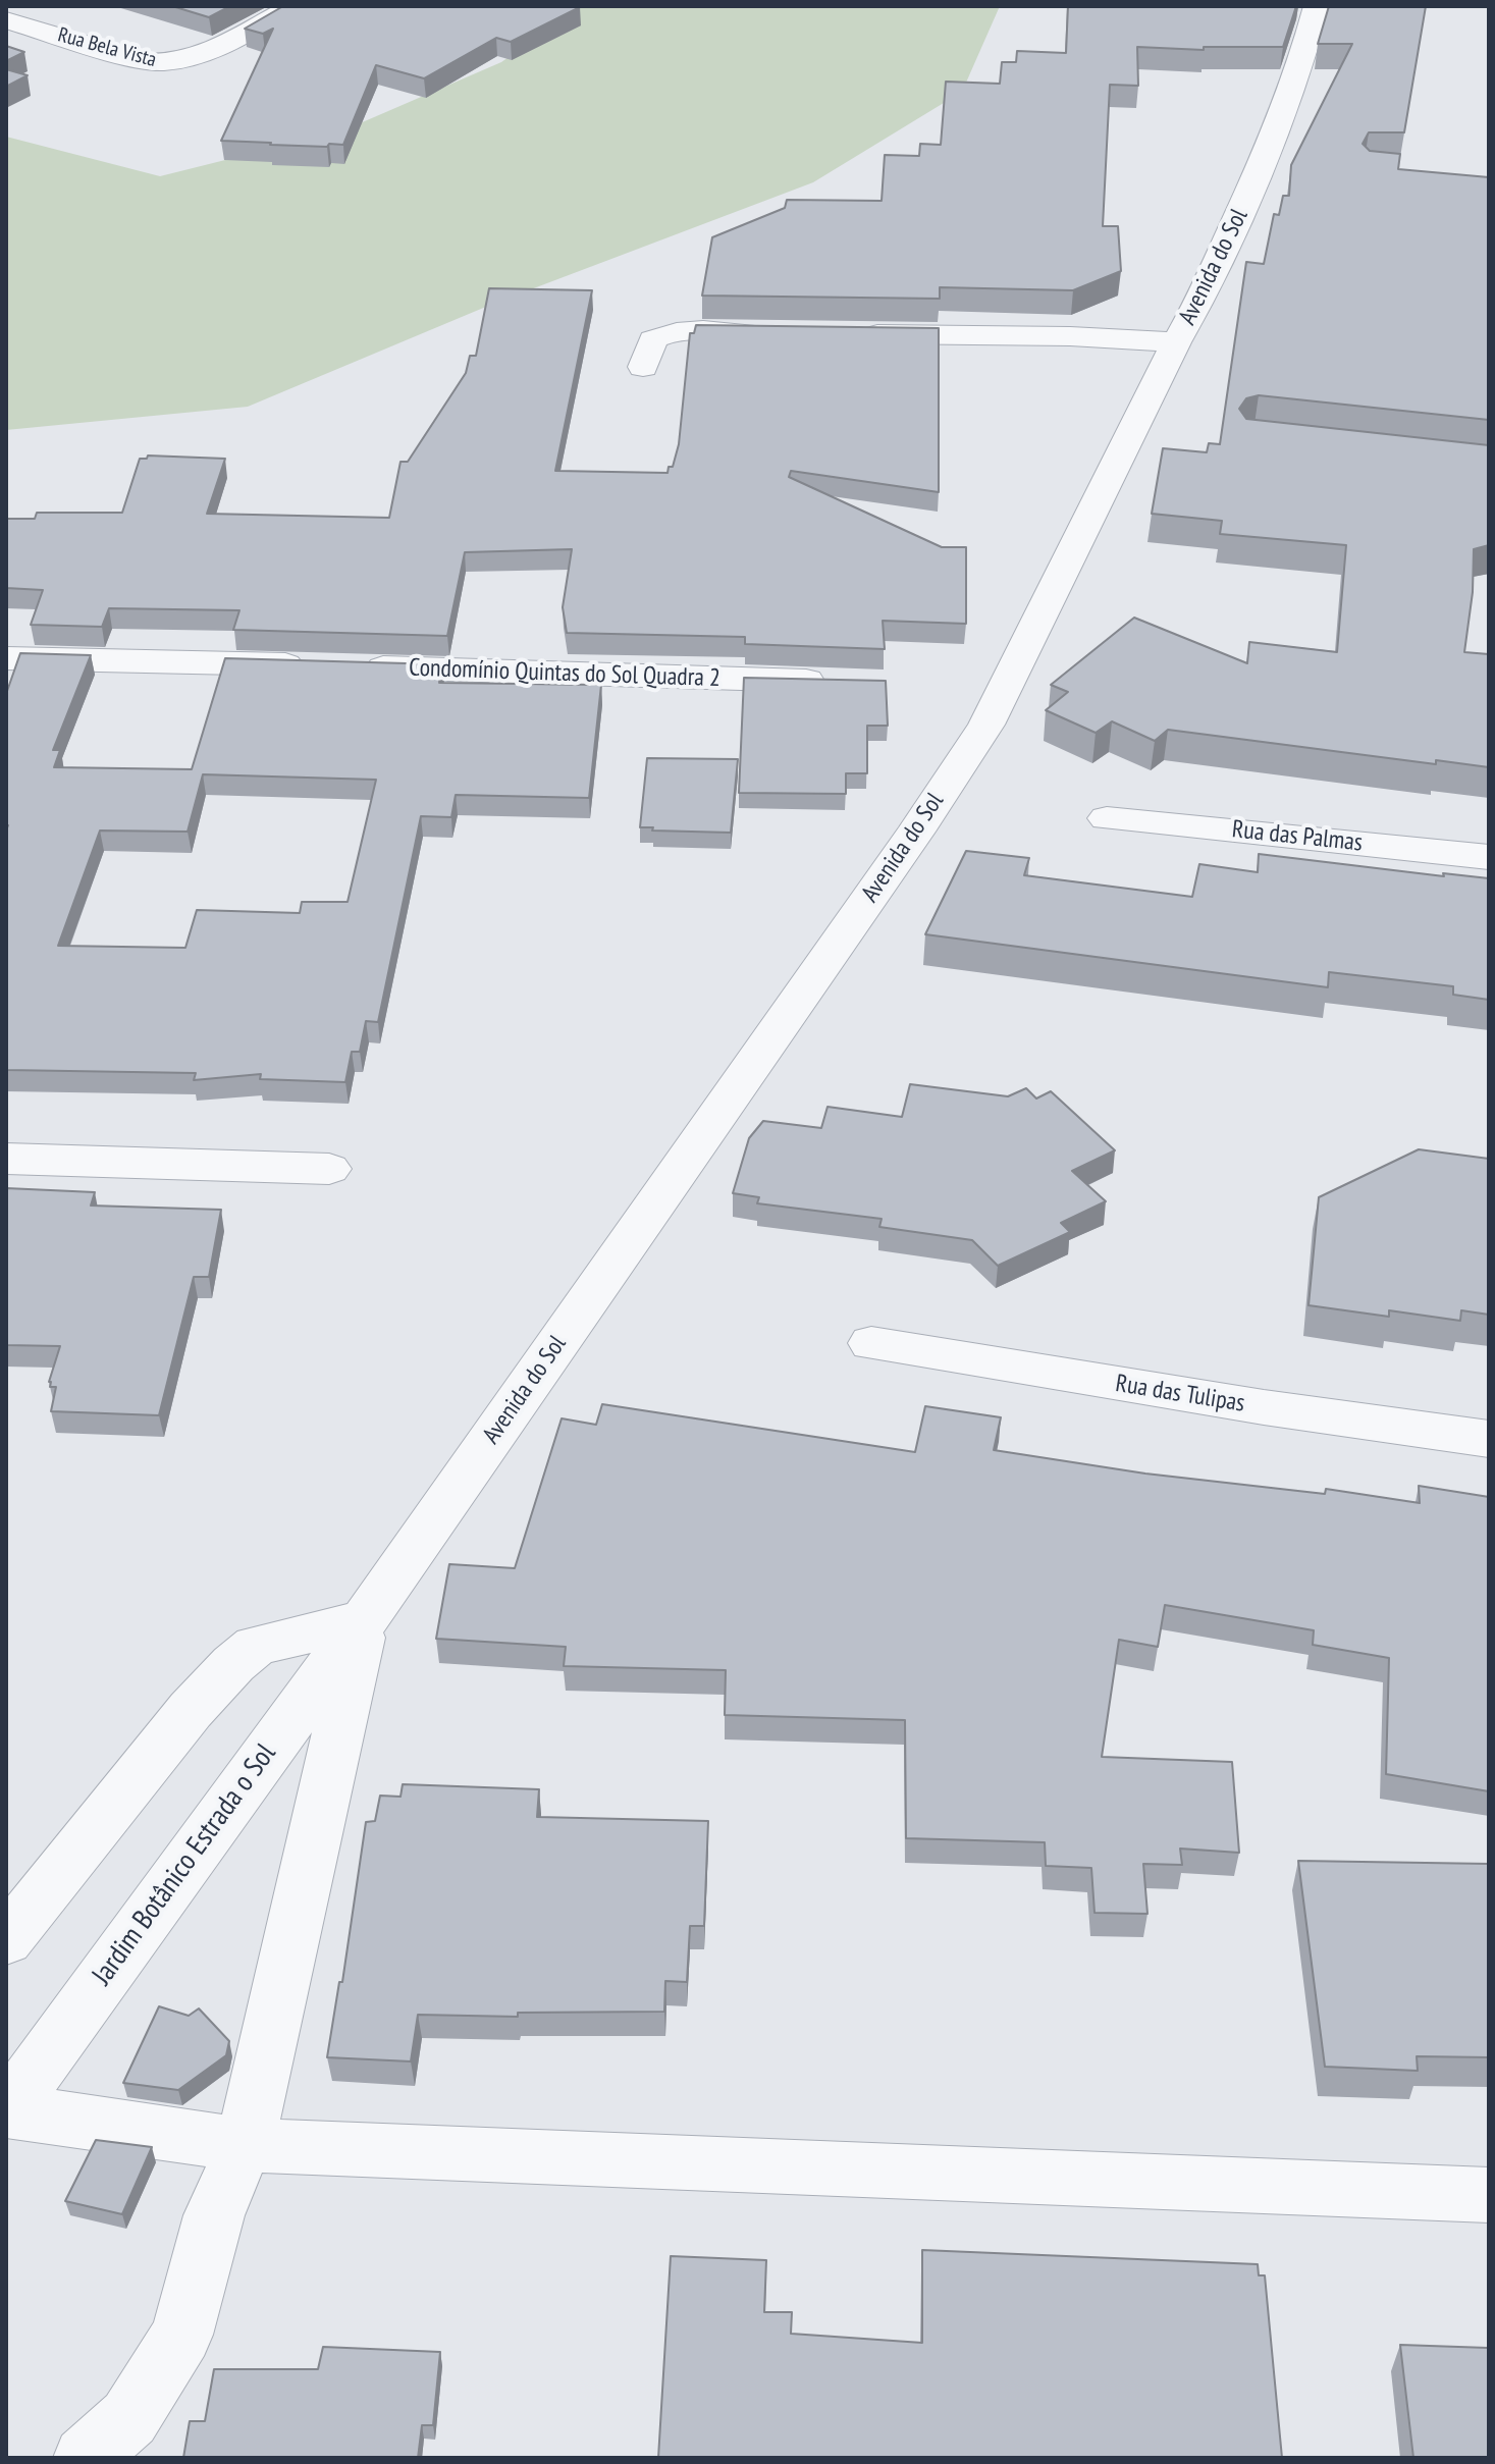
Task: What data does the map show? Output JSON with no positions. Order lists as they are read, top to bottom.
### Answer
{
  "streets": {
    "street": [
      "Rua Bela Vista",
      "Avenida do Sol",
      "Condomínio Quintas do Sol Quadra 2",
      "Rua das Palmas",
      "Rua das Tulipas",
      "Jardim Botânico Estrada o Sol"
    ]
  },
  "crossings": [
    ["Avenida do Sol", "Jardim Botânico Estrada o Sol"]
  ]
}
